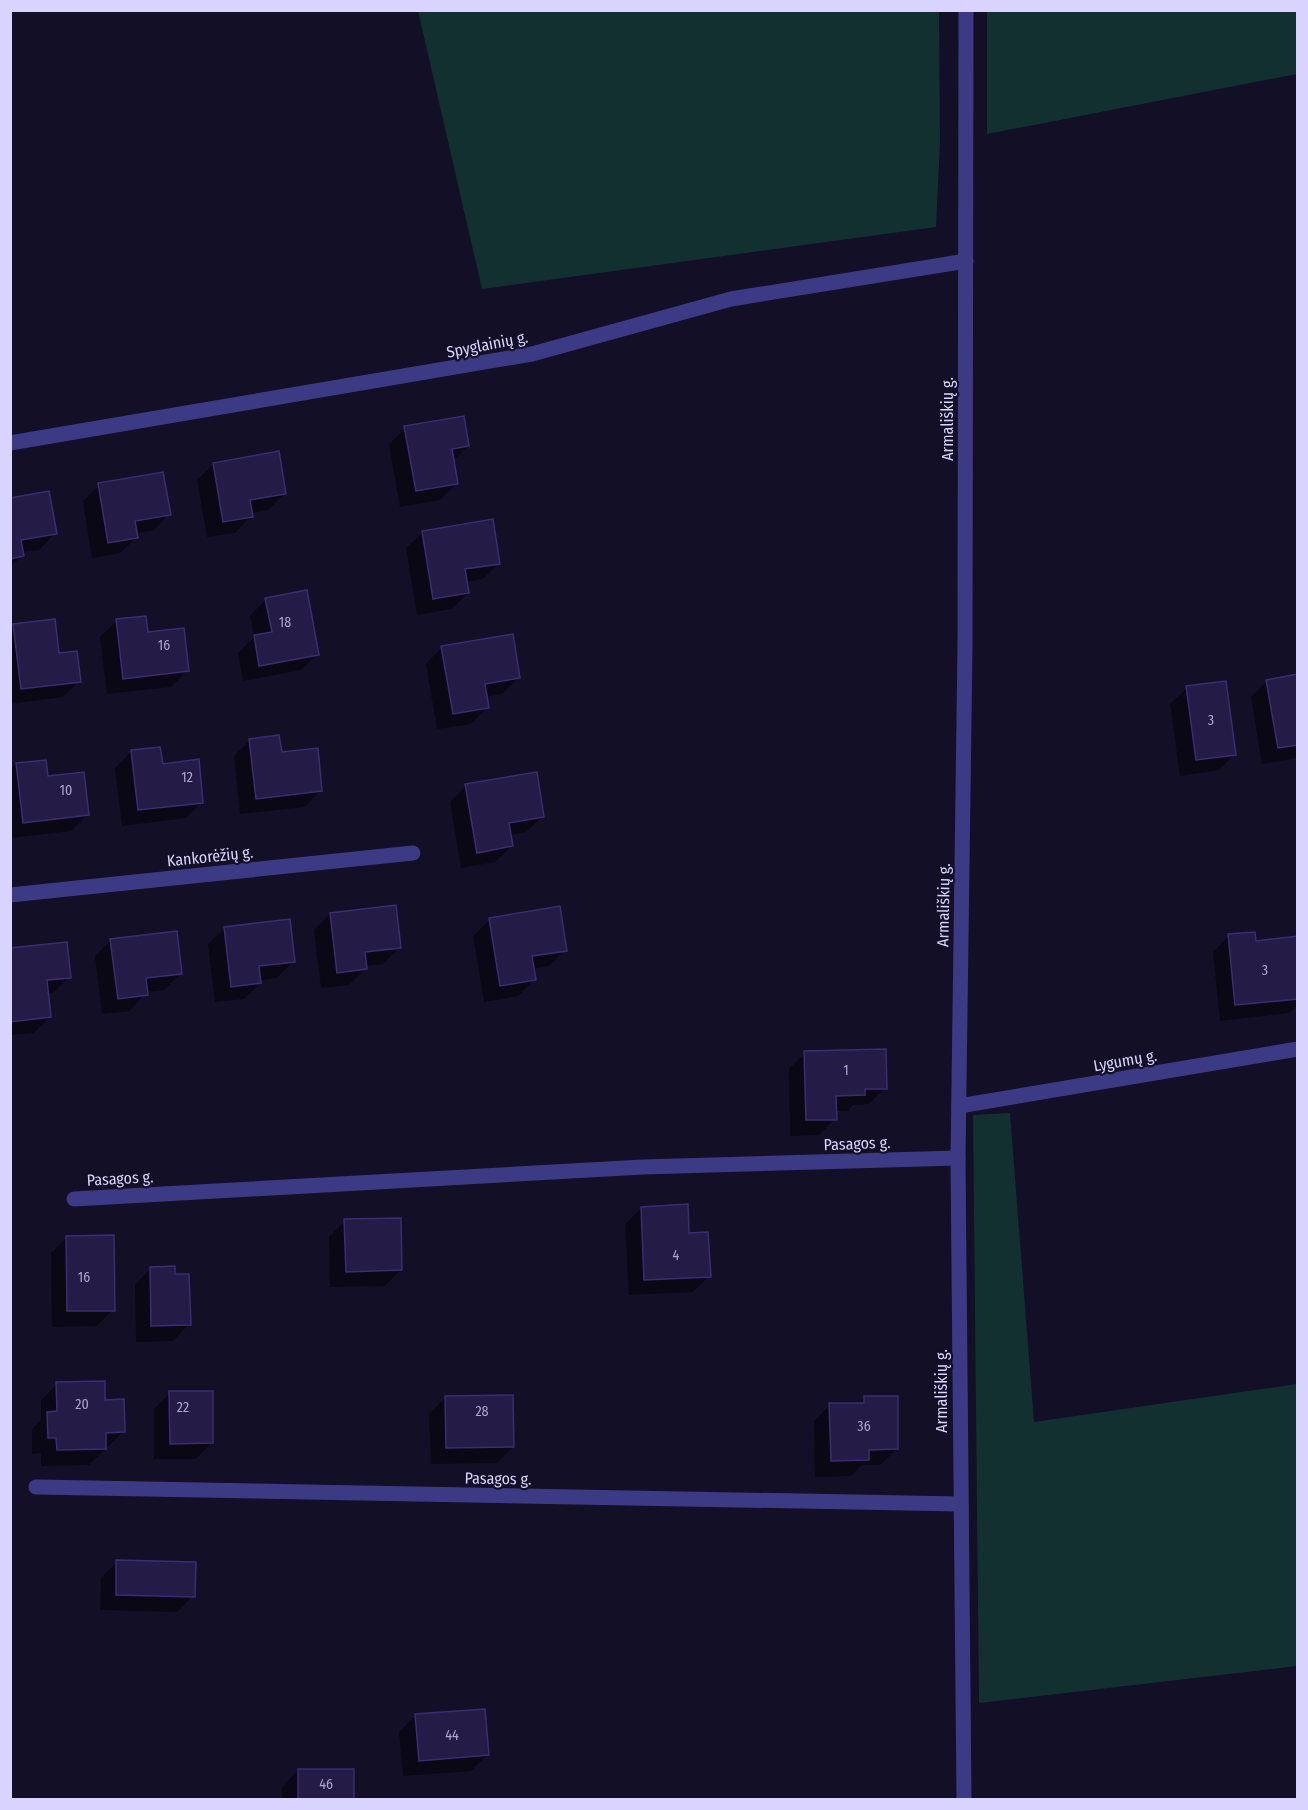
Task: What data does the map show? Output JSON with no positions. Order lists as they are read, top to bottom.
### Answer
{
  "streets": {
    "street": [
      "Spyglainių g.",
      "Armališkių g.",
      "Kankorėžių g.",
      "Lygumų g.",
      "Pasagos g."
    ]
  },
  "crossings": [
    ["Spyglainių g.", "Armališkių g."],
    ["Armališkių g.", "Lygumų g."],
    ["Armališkių g.", "Pasagos g."]
  ],
  "house_numbers": [
    "18",
    "16",
    "3",
    "12",
    "10",
    "3",
    "1",
    "4",
    "16",
    "20",
    "22",
    "28",
    "36",
    "44",
    "46"
  ]
}
